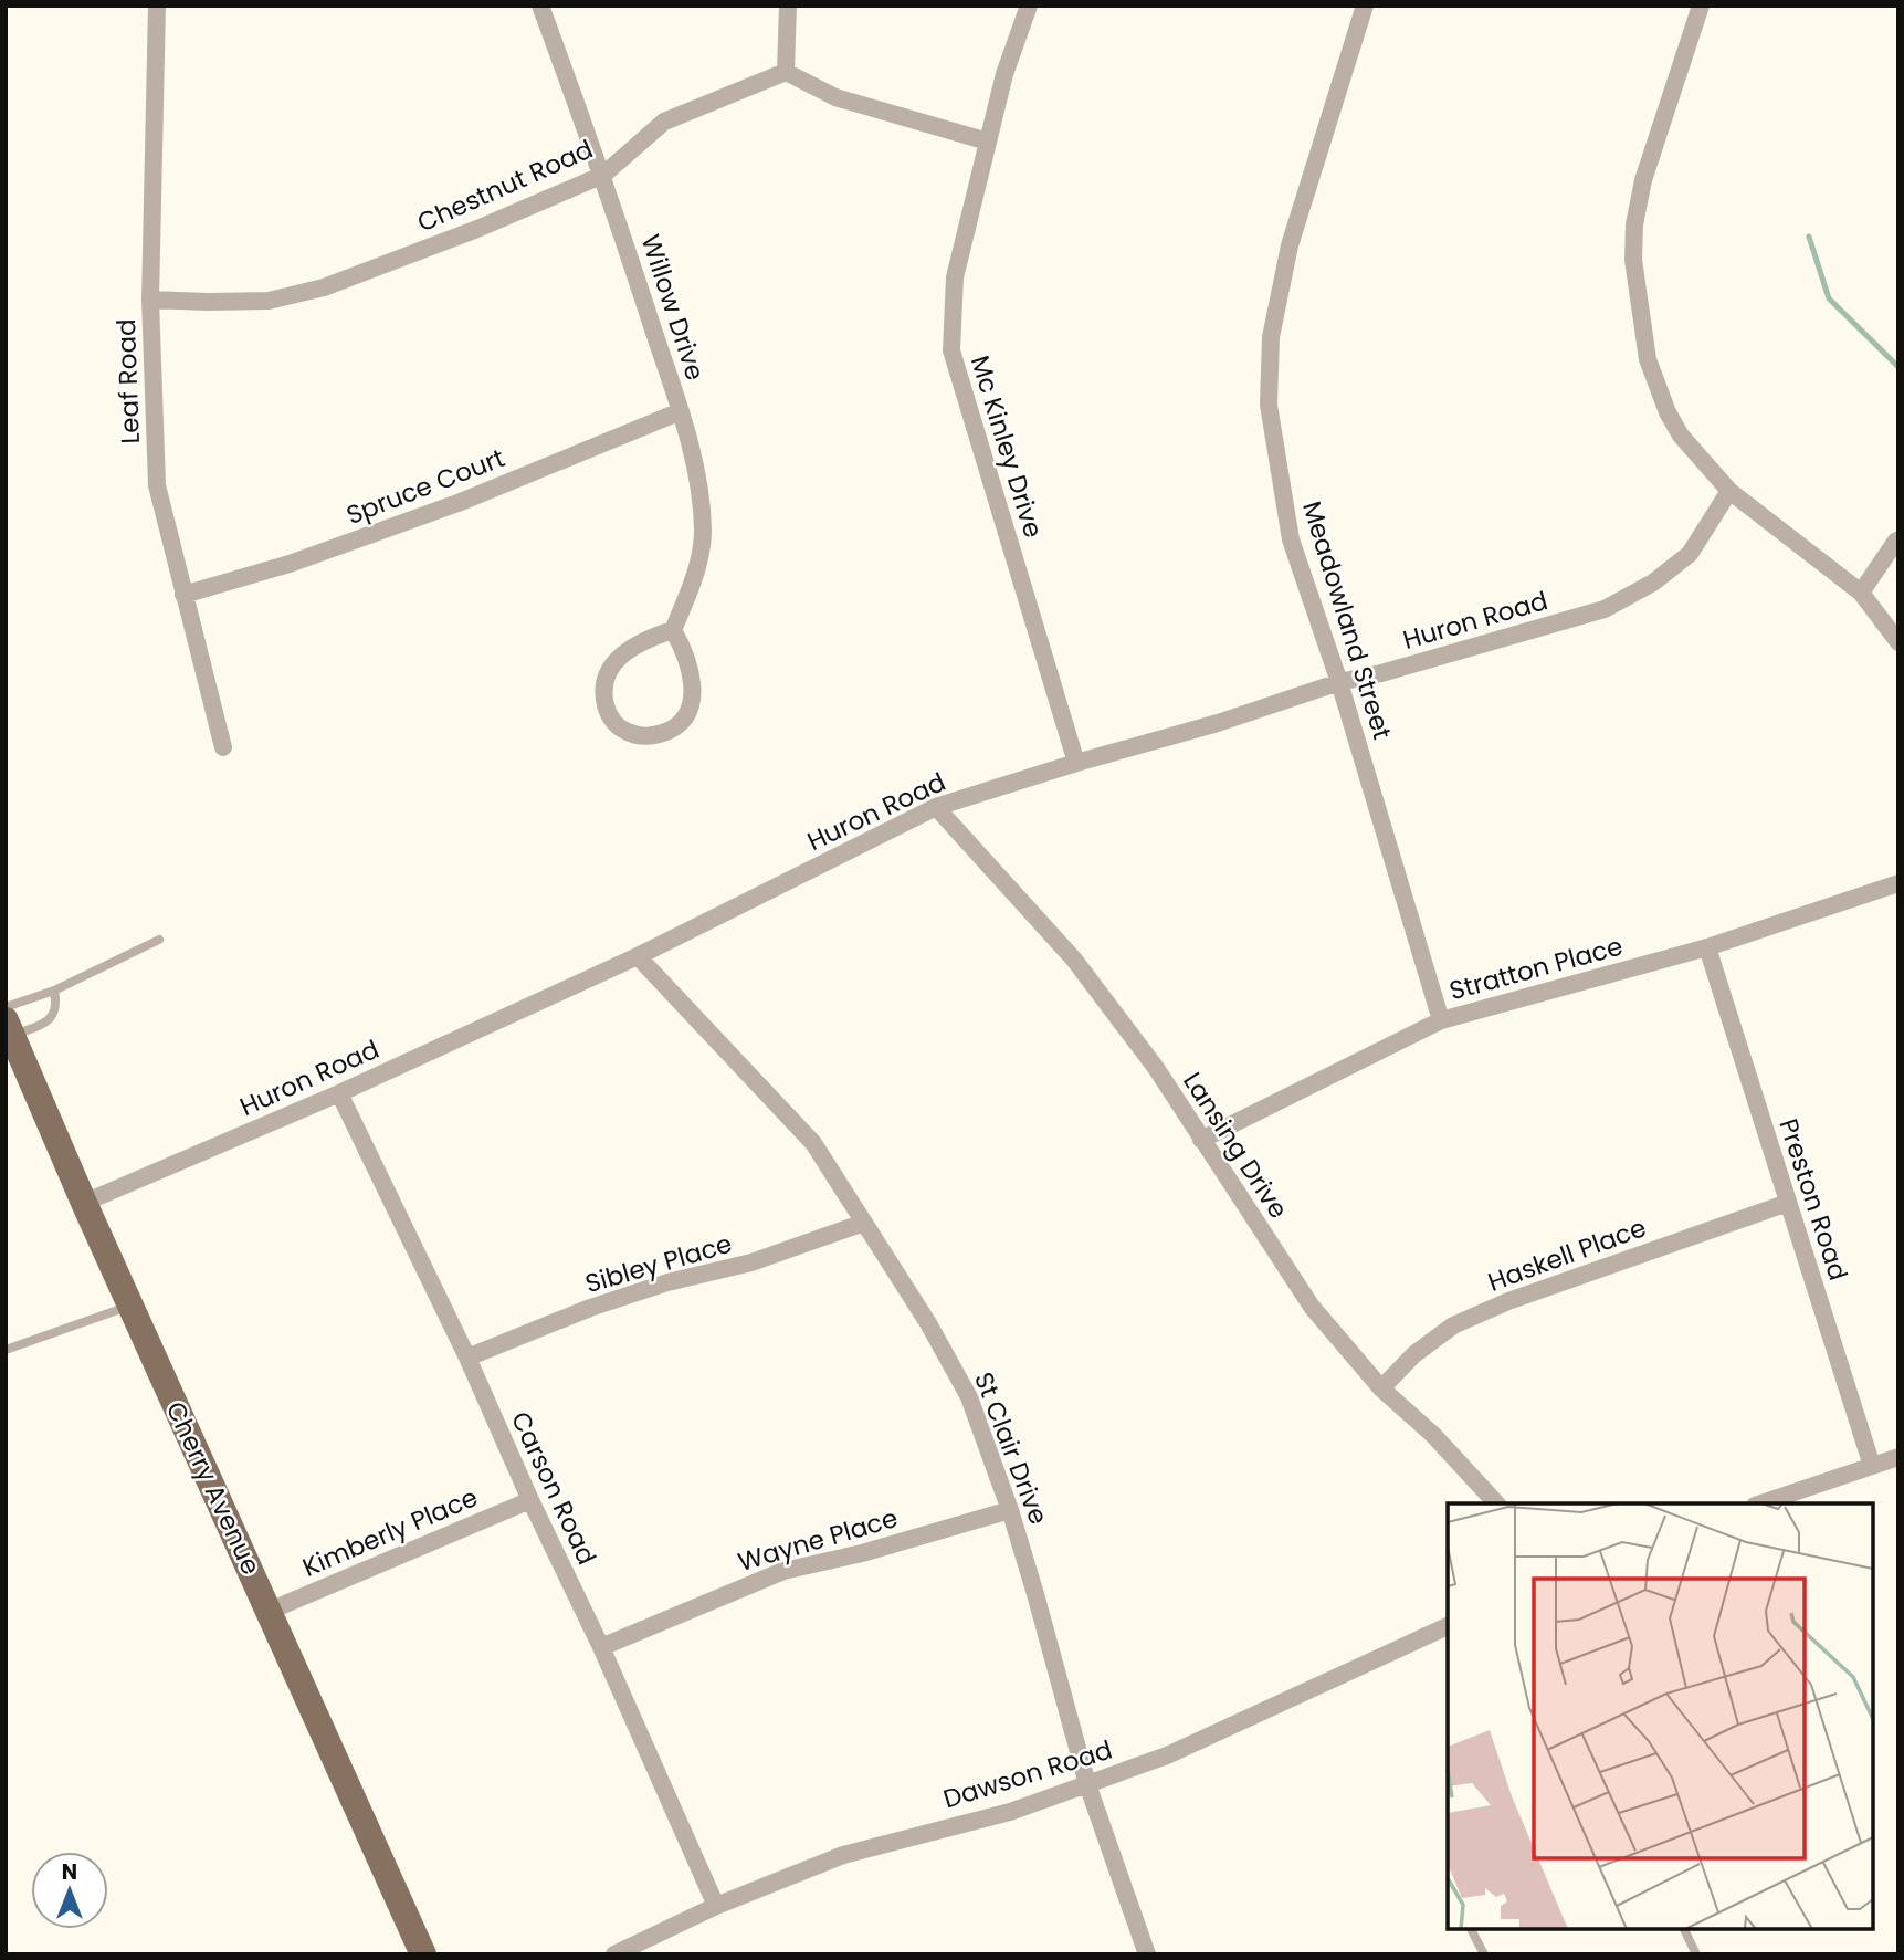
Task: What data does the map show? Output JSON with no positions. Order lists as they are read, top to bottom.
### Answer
{
  "streets": {
    "main road": ["Cherry Avenue"],
    "street": [
      "Chestnut Road",
      "Willow Drive",
      "Leaf Road",
      "Mc Kinley Drive",
      "Spruce Court",
      "Meadowland Street",
      "Huron Road",
      "Stratton Place",
      "Lansing Drive",
      "Preston Road",
      "Haskell Place",
      "Sibley Place",
      "St Clair Drive",
      "Carson Road",
      "Kimberly Place",
      "Wayne Place",
      "Dawson Road"
    ]
  },
  "crossings": [
    ["Chestnut Road", "Willow Drive"],
    ["Chestnut Road", "Leaf Road"],
    ["Willow Drive", "Spruce Court"],
    ["Leaf Road", "Spruce Court"],
    ["Mc Kinley Drive", "Huron Road"],
    ["Meadowland Street", "Huron Road"],
    ["Meadowland Street", "Stratton Place"],
    ["Huron Road", "Lansing Drive"],
    ["Huron Road", "St Clair Drive"],
    ["Huron Road", "Cherry Avenue"],
    ["Huron Road", "Carson Road"],
    ["Stratton Place", "Lansing Drive"],
    ["Stratton Place", "Preston Road"],
    ["Lansing Drive", "Haskell Place"],
    ["Preston Road", "Haskell Place"],
    ["Sibley Place", "St Clair Drive"],
    ["Sibley Place", "Carson Road"],
    ["St Clair Drive", "Wayne Place"],
    ["St Clair Drive", "Dawson Road"],
    ["Cherry Avenue", "Kimberly Place"],
    ["Carson Road", "Kimberly Place"],
    ["Carson Road", "Wayne Place"],
    ["Carson Road", "Dawson Road"]
  ],
  "north": "top"
}
